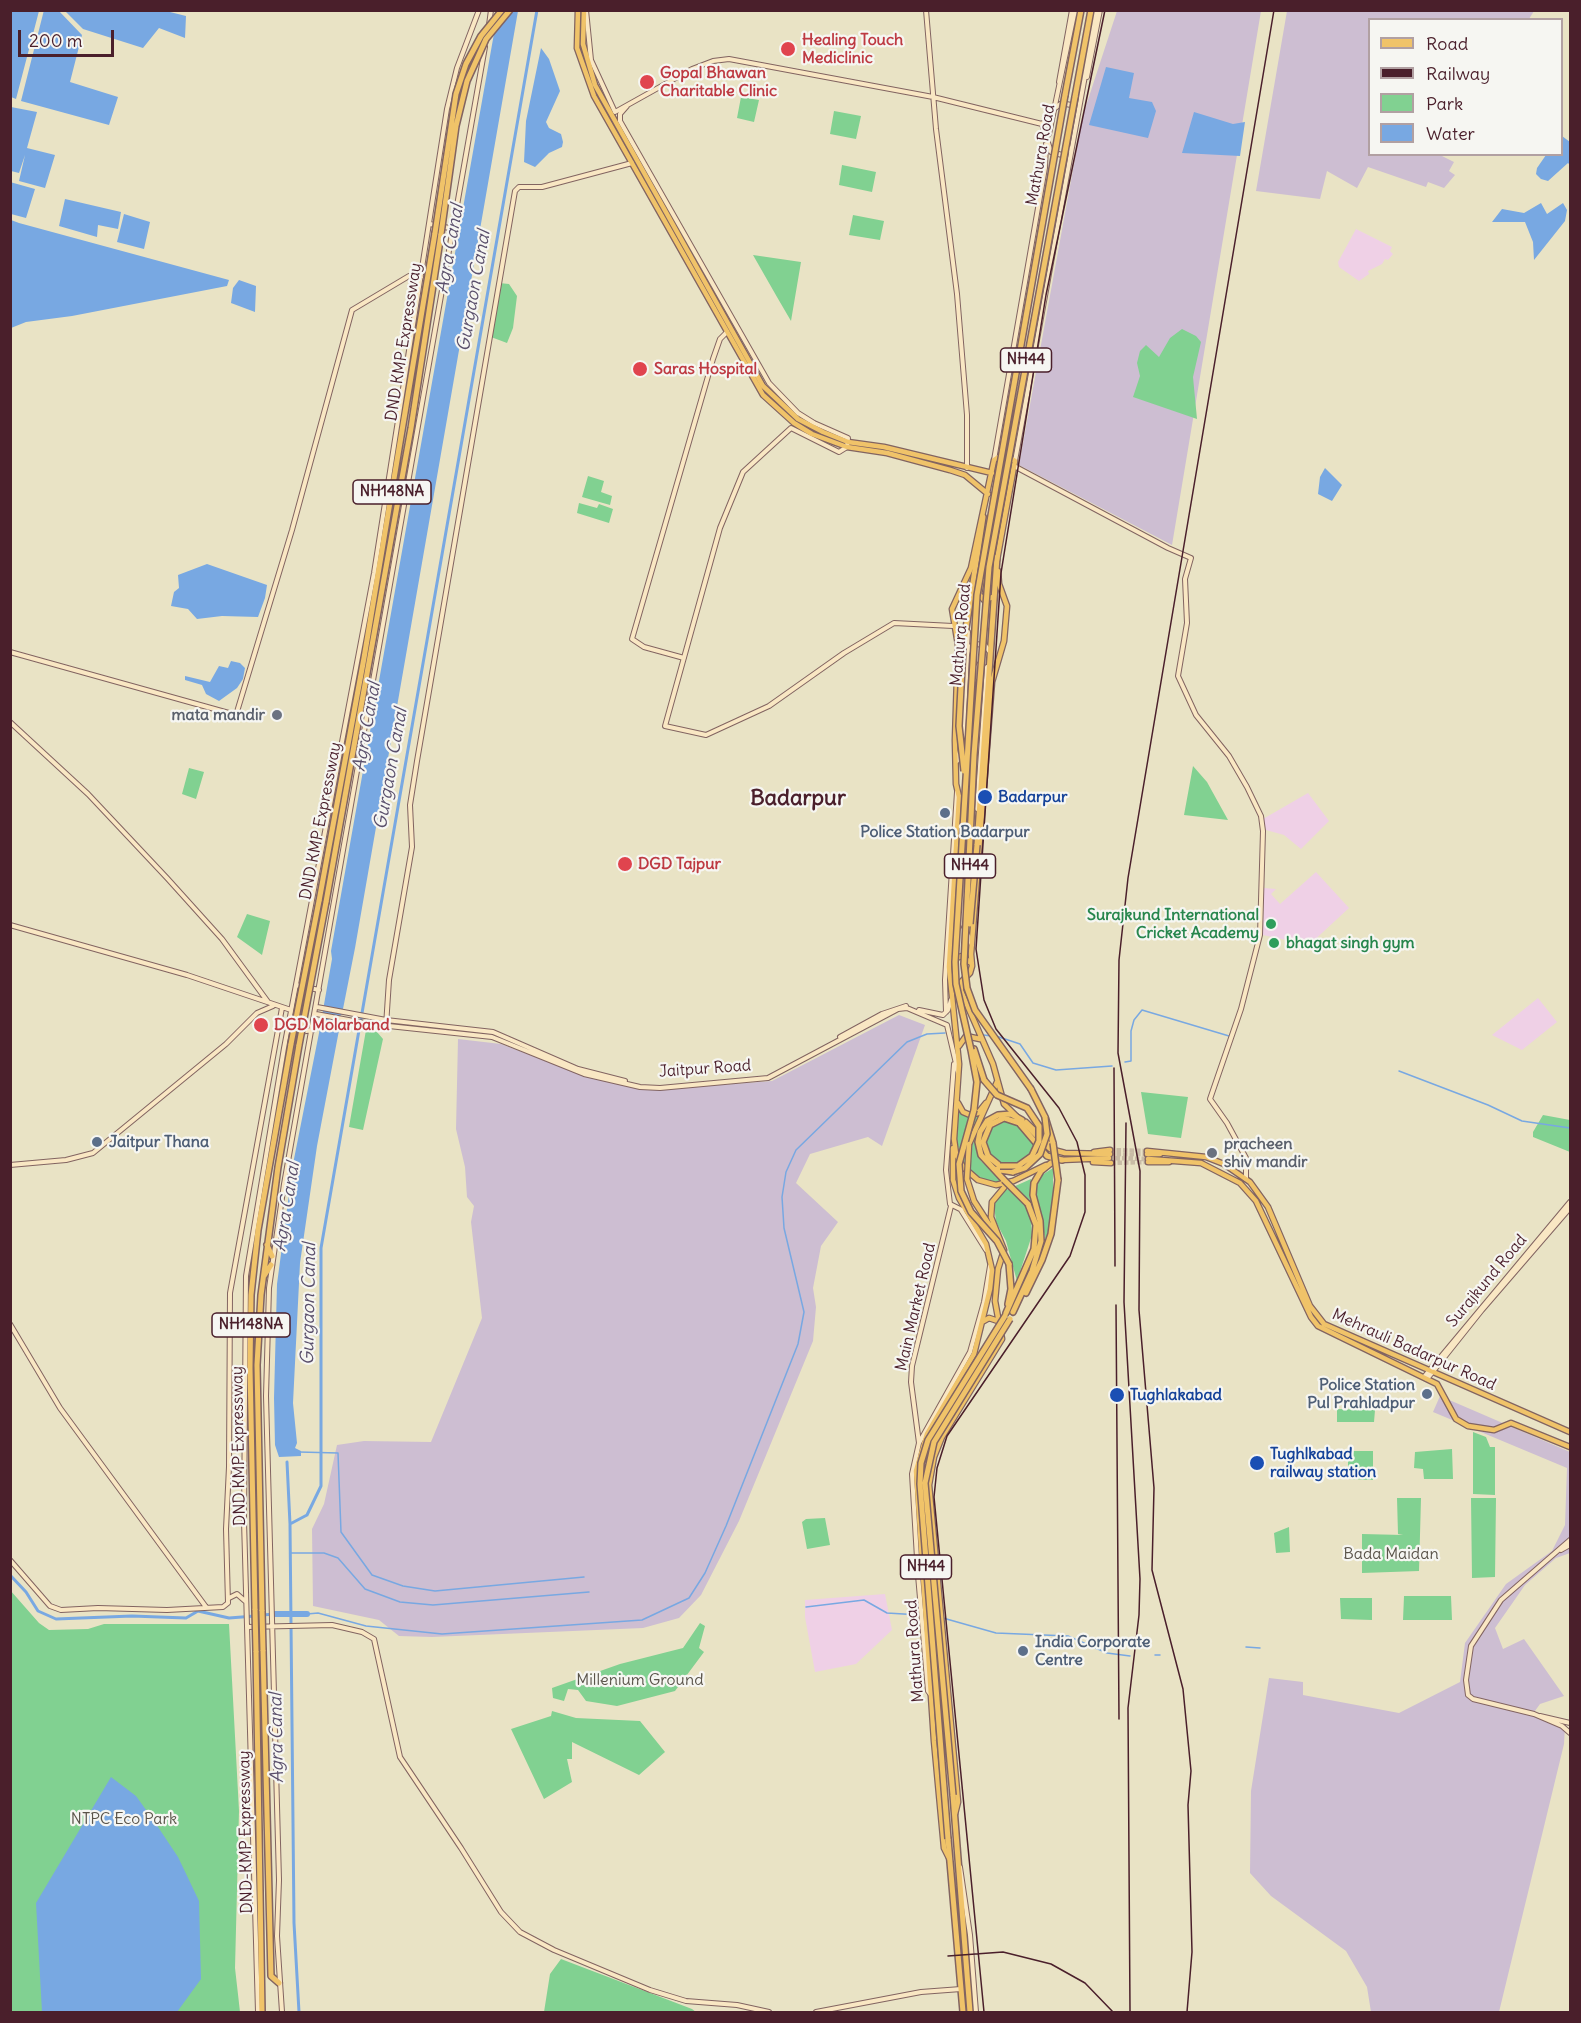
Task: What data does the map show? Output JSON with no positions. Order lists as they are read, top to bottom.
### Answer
{
  "streets": {
    "highway": [
      "Mathura Road",
      "DND KMP Expressway",
      "NH44",
      "NH148NA",
      "DND-KMP Expressway"
    ],
    "main road": ["Mehrauli Badarpur Road"],
    "street": ["Jaitpur Road", "Surajkund Road", "Main Market Road"]
  },
  "crossings": [
    ["Mathura Road", "Main Market Road"],
    ["DND KMP Expressway", "DND-KMP Expressway"],
    ["Surajkund Road", "Mehrauli Badarpur Road"]
  ],
  "districts": ["Badarpur"],
  "water": ["Agra Canal", "Gurgaon Canal"],
  "parks": ["Bada Maidan", "Millenium Ground", "NTPC Eco Park"],
  "places": [
    "Healing Touch Mediclinic",
    "Gopal Bhawan Charitable Clinic",
    "Saras Hospital",
    "mata mandir",
    "Badarpur",
    "Police Station Badarpur",
    "DGD Tajpur",
    "Surajkund International Cricket Academy",
    "bhagat singh gym",
    "DGD Molarband",
    "Jaitpur Thana",
    "pracheen shiv mandir",
    "Police Station Pul Prahladpur",
    "Tughlakabad",
    "Tughlkabad railway station",
    "India Corporate Centre"
  ],
  "legend": [
    "Road",
    "Railway",
    "Park",
    "Water"
  ],
  "scale_bar": "200 m"
}
